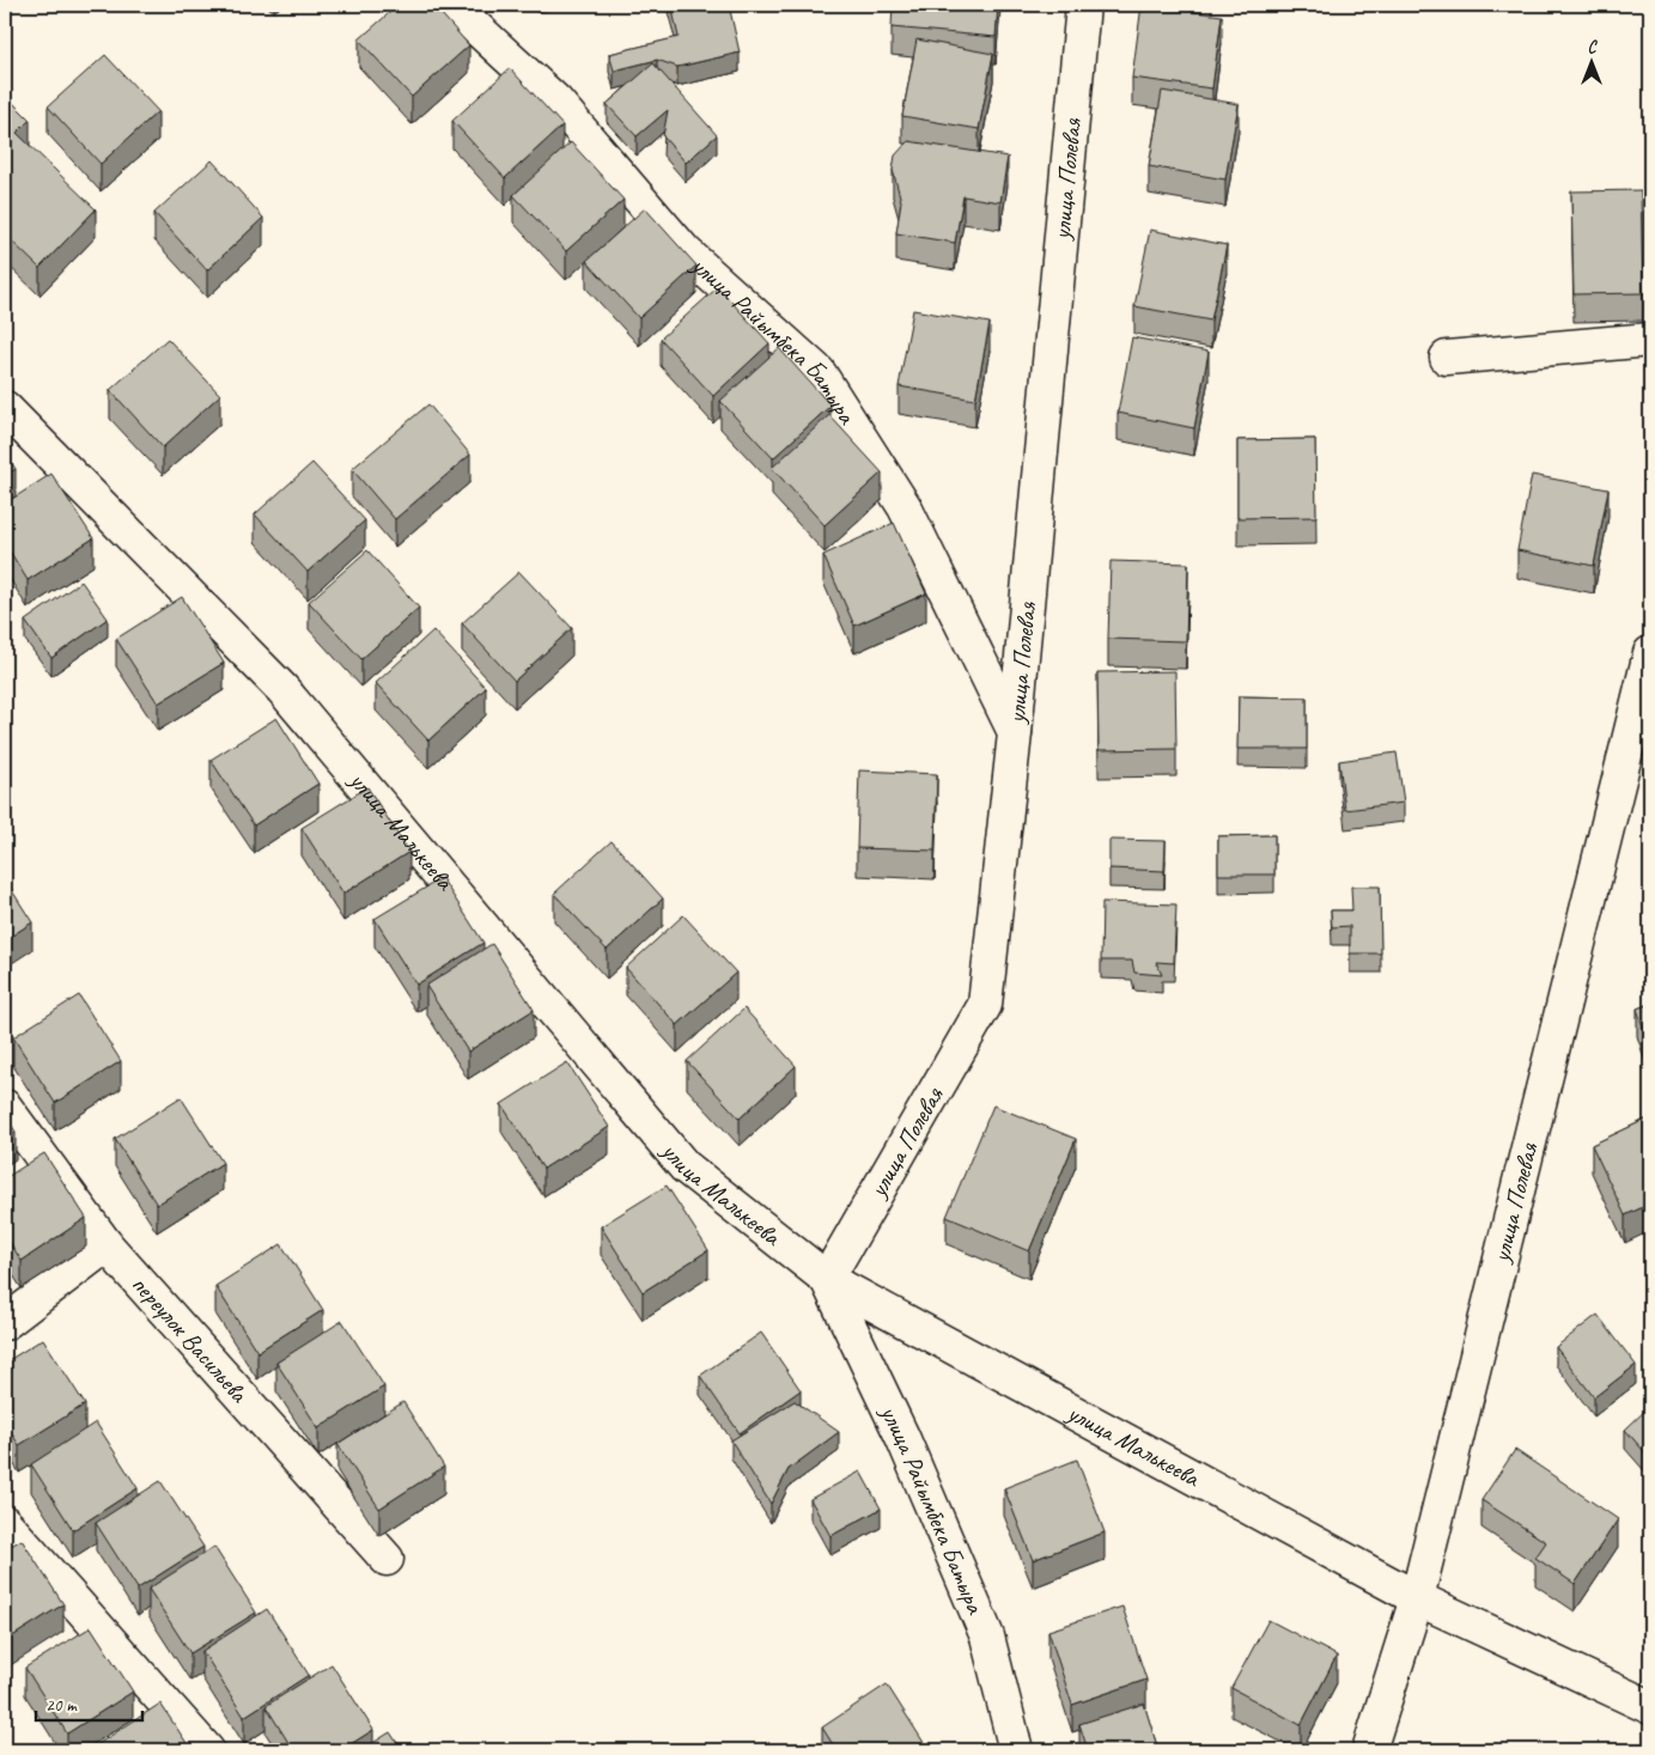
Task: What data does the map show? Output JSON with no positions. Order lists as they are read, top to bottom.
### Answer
{
  "streets": {
    "street": [
      "улица Полевая",
      "улица Райымбека Батыра",
      "улица Малькеева",
      "переулок Васильева"
    ]
  },
  "crossings": [
    ["улица Полевая", "улица Райымбека Батыра"],
    ["улица Полевая", "улица Малькеева"],
    ["улица Райымбека Батыра", "улица Малькеева"]
  ],
  "scale_bar": "20 m",
  "north": "top"
}
